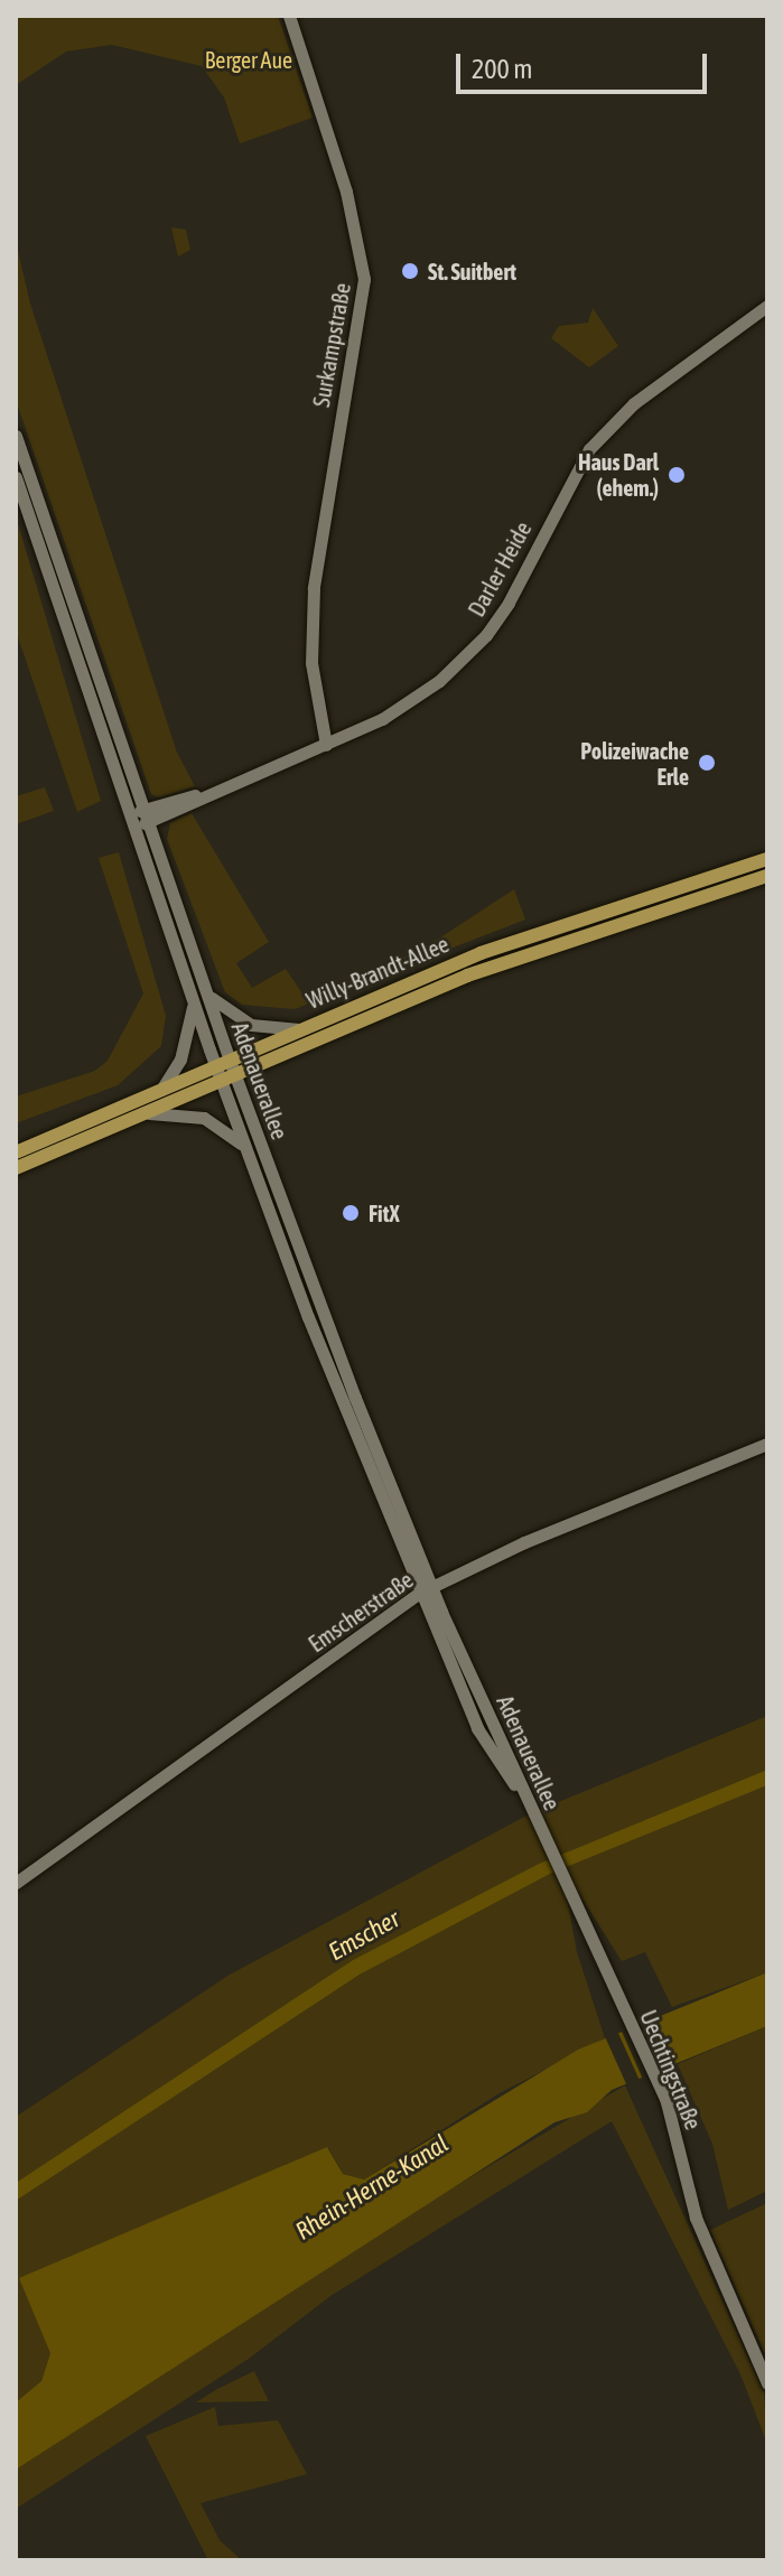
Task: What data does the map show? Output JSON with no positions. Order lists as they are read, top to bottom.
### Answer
{
  "streets": {
    "main road": [
      "Surkampstraße",
      "Darler Heide",
      "Willy-Brandt-Allee",
      "Adenauerallee",
      "Emscherstraße",
      "Uechtingstraße"
    ]
  },
  "crossings": [
    ["Surkampstraße", "Darler Heide"],
    ["Darler Heide", "Adenauerallee"],
    ["Willy-Brandt-Allee", "Adenauerallee"],
    ["Adenauerallee", "Emscherstraße"],
    ["Adenauerallee", "Uechtingstraße"]
  ],
  "water": ["Emscher", "Rhein-Herne-Kanal"],
  "parks": ["Berger Aue"],
  "places": [
    "St. Suitbert",
    "Haus Darl (ehem.)",
    "Polizeiwache Erle",
    "FitX"
  ],
  "scale_bar": "200 m"
}
